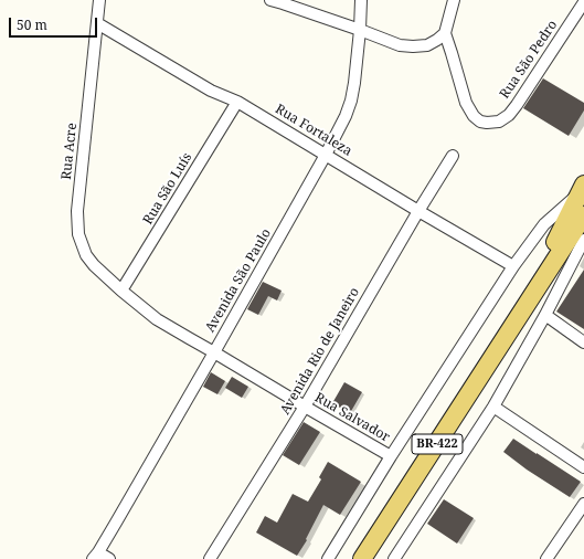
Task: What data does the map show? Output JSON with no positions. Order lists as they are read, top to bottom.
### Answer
{
  "streets": {
    "main road": ["BR-422"],
    "street": [
      "Rua São Pedro",
      "Rua Fortaleza",
      "Rua Acre",
      "Rua São Luís",
      "Avenida São Paulo",
      "Avenida Rio de Janeiro",
      "Rua Salvador"
    ]
  },
  "crossings": [
    ["Rua Fortaleza", "Rua Acre"],
    ["Rua Fortaleza", "Rua São Luís"],
    ["Rua Fortaleza", "Avenida São Paulo"],
    ["Rua Fortaleza", "Avenida Rio de Janeiro"],
    ["Rua Acre", "Rua São Luís"],
    ["Rua Acre", "Rua Salvador"],
    ["Rua São Luís", "Rua Salvador"],
    ["Avenida São Paulo", "Rua Salvador"],
    ["Avenida Rio de Janeiro", "Rua Salvador"]
  ],
  "scale_bar": "50 m"
}
